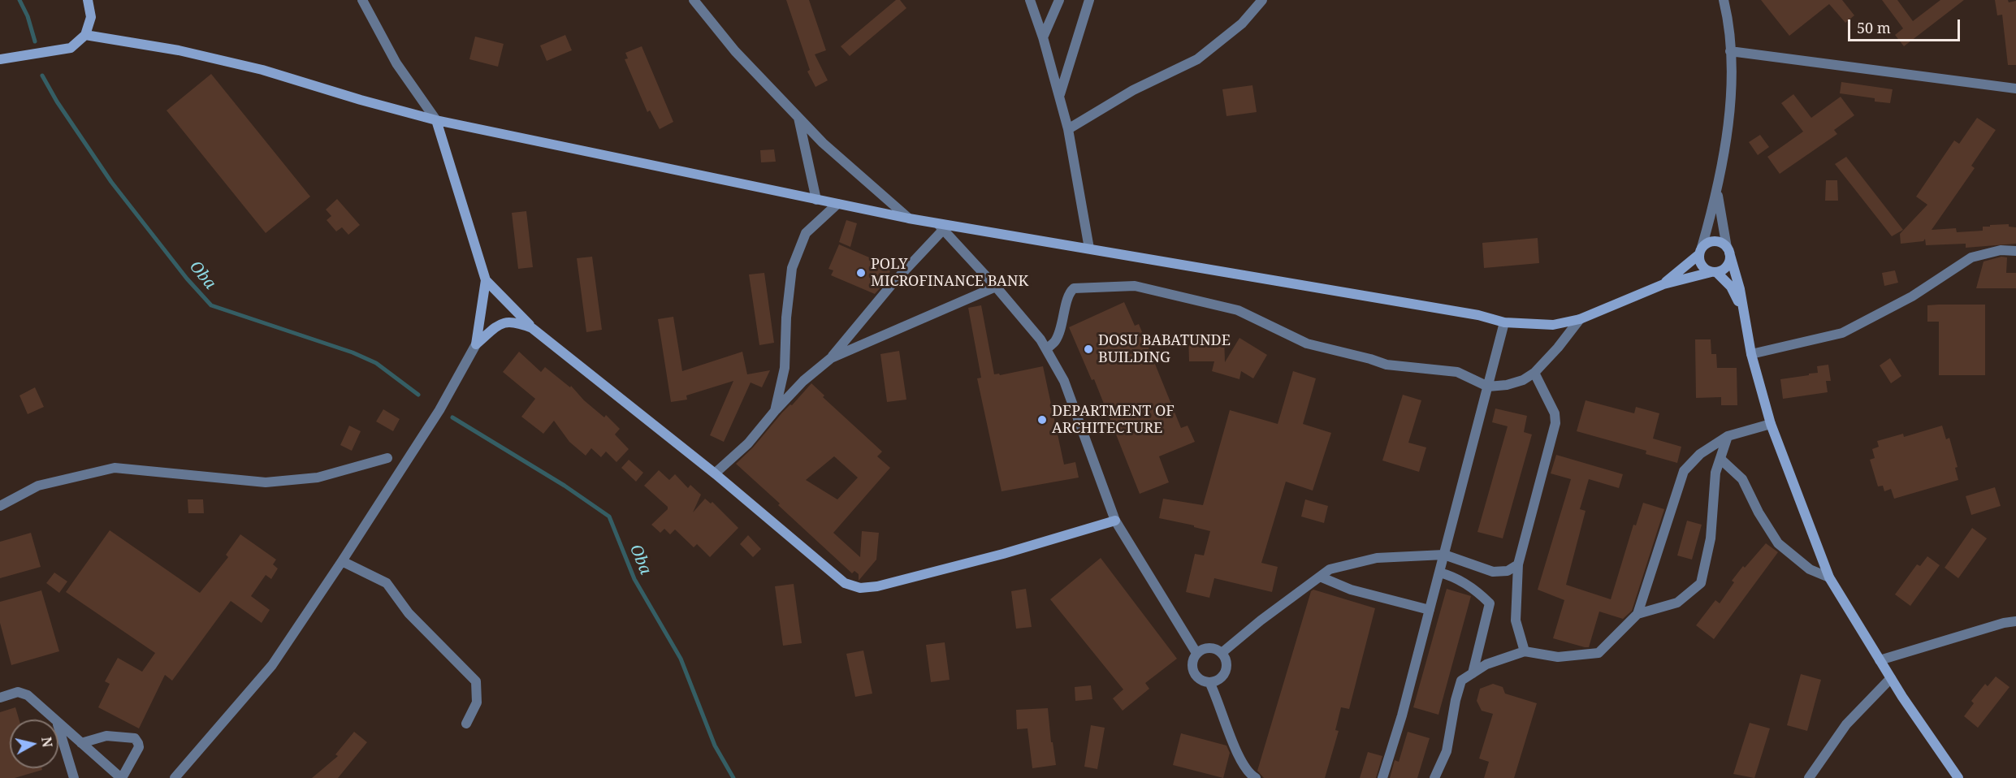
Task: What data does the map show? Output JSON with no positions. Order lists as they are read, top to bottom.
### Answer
{
  "water": ["Oba"],
  "places": ["POLY MICROFINANCE BANK", "DOSU BABATUNDE BUILDING", "DEPARTMENT OF ARCHITECTURE"],
  "scale_bar": "50 m",
  "north": "right"
}
